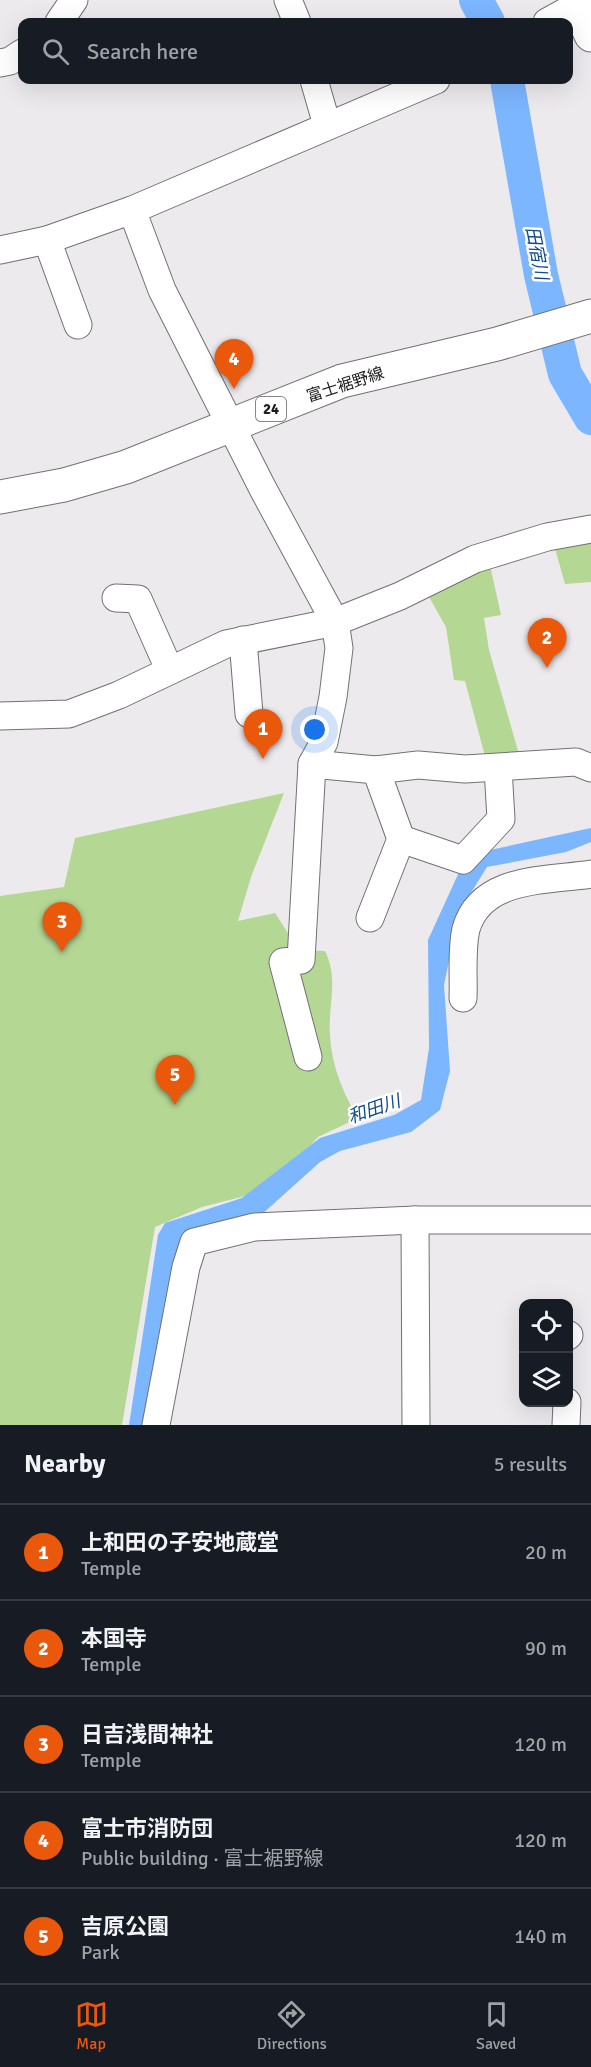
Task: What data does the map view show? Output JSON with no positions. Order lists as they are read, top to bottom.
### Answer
{
  "streets": {
    "main road": ["富士裾野線", "24"]
  },
  "water": ["田宿川", "和田川"],
  "page": {
    "search": "Search here",
    "pins": [
      "4",
      "2",
      "1",
      "3",
      "5"
    ],
    "heading": ["Nearby", "5 results"],
    "list": [
      {
        "mark": "1",
        "name": "上和田の子安地蔵堂",
        "note": "Temple",
        "value": "20 m"
      },
      {
        "mark": "2",
        "name": "本国寺",
        "note": "Temple",
        "value": "90 m"
      },
      {
        "mark": "3",
        "name": "日吉浅間神社",
        "note": "Temple",
        "value": "120 m"
      },
      {
        "mark": "4",
        "name": "富士市消防団",
        "note": "Public building · 富士裾野線",
        "value": "120 m"
      },
      {
        "mark": "5",
        "name": "吉原公園",
        "note": "Park",
        "value": "140 m"
      }
    ],
    "nav": ["Map", "Directions", "Saved"]
  }
}
